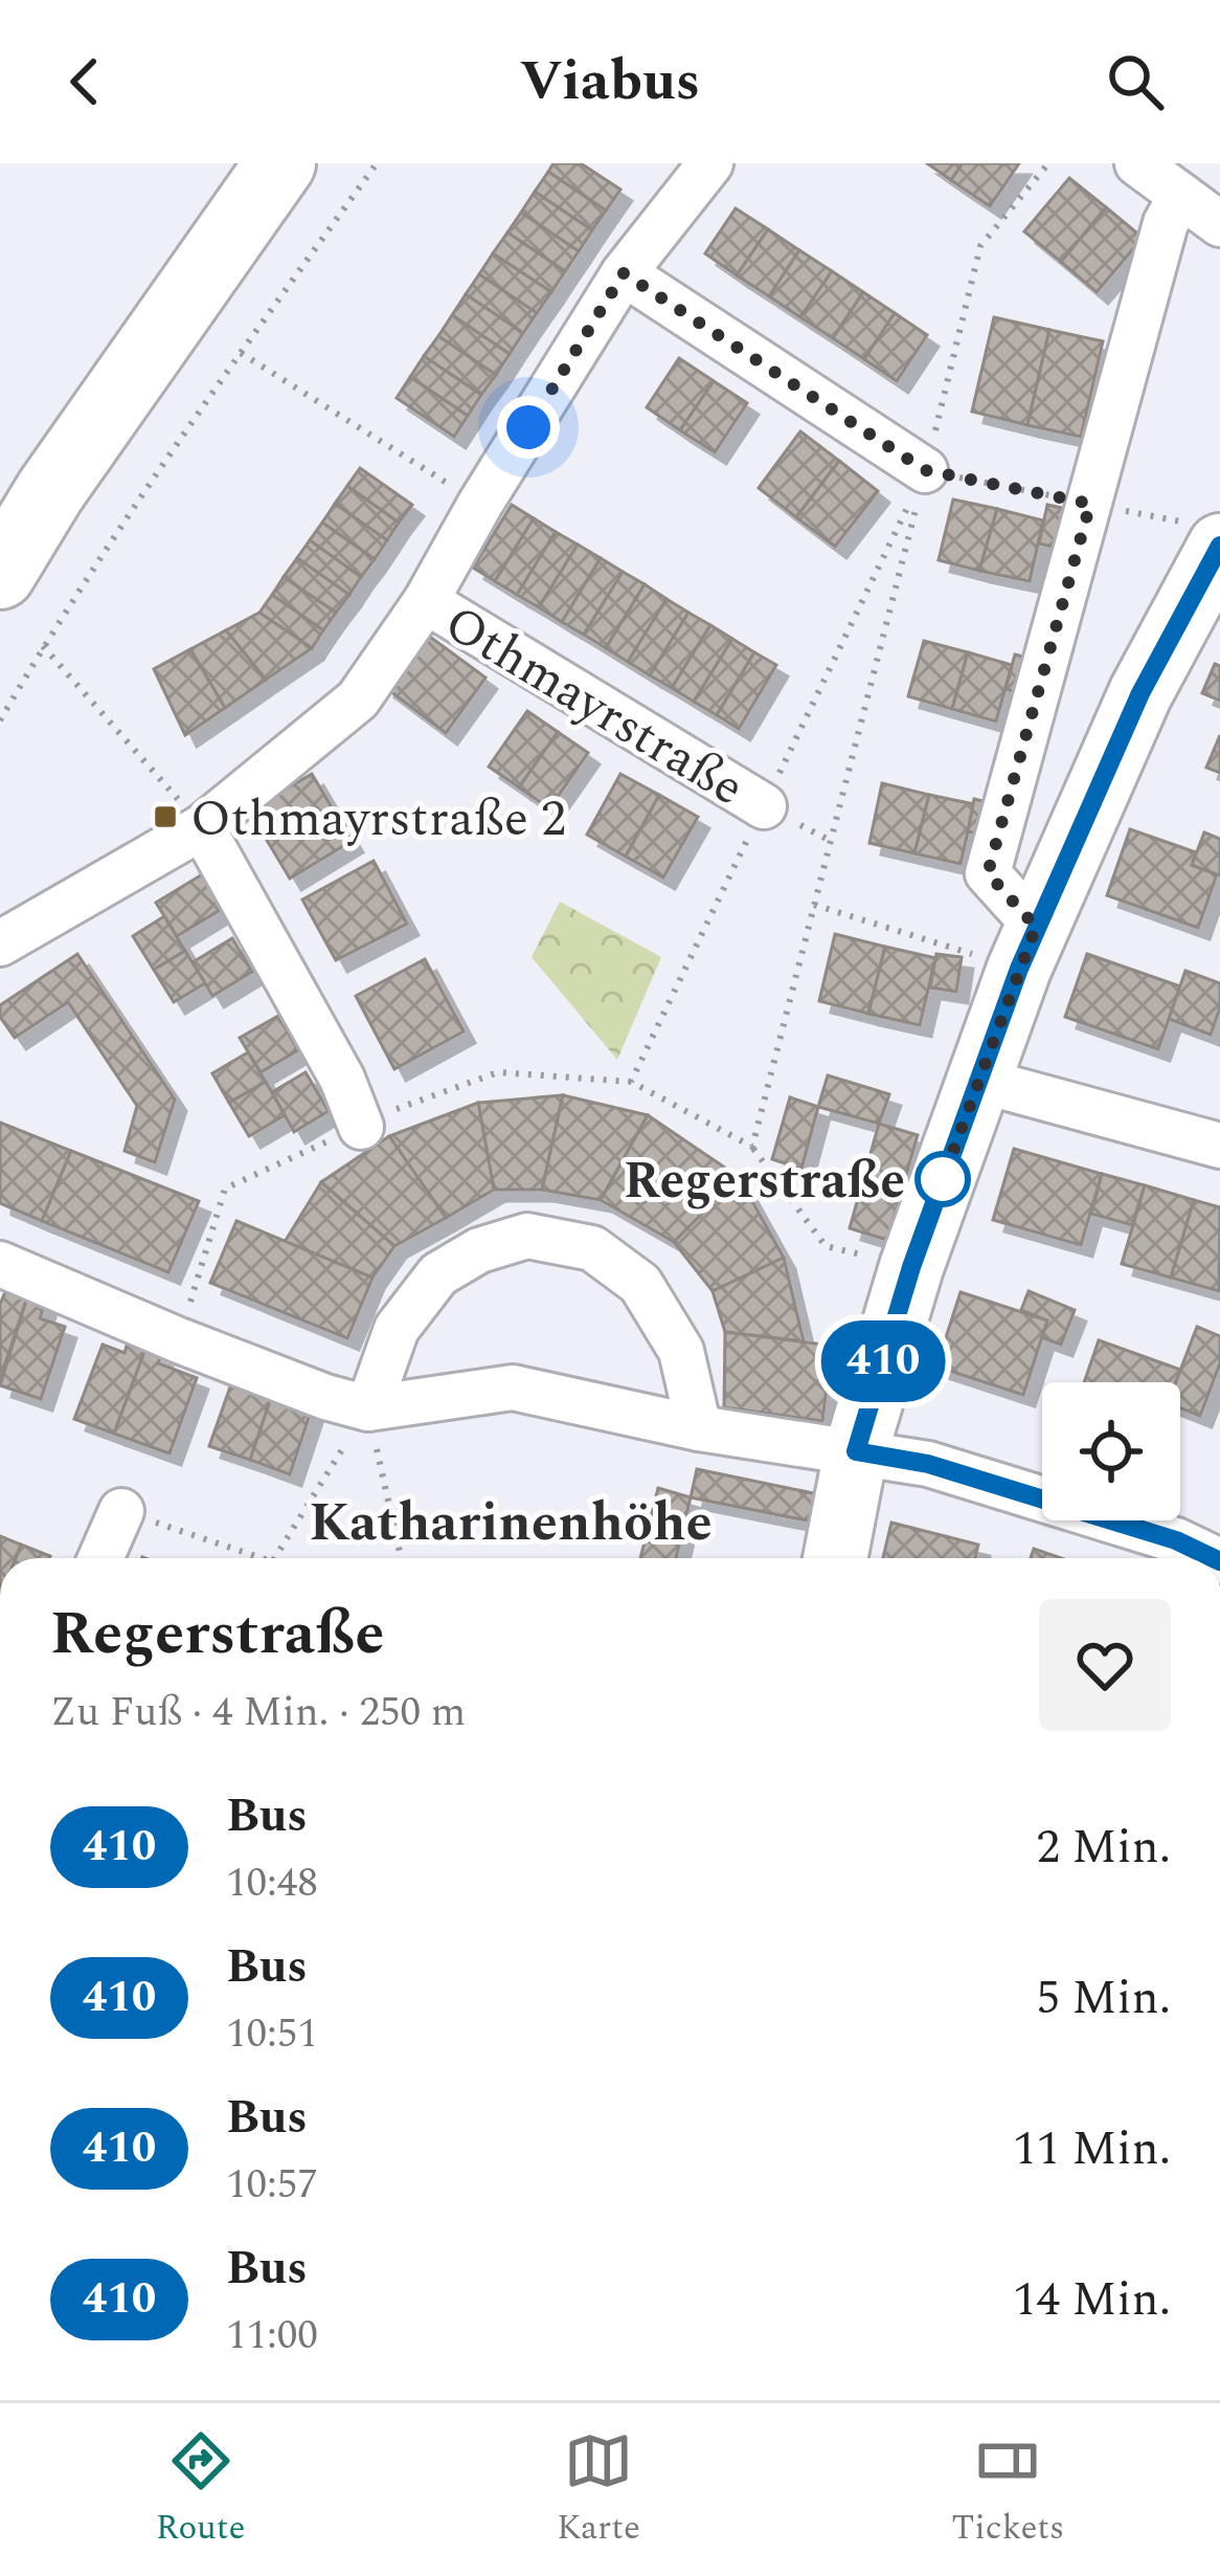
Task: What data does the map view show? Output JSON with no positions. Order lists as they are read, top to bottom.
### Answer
{
  "streets": {
    "street": ["Othmayrstraße"]
  },
  "districts": ["Katharinenhöhe"],
  "places": {
    "transit": ["Othmayrstraße 2"],
    "other": ["Regerstraße"]
  },
  "lines": ["bus line 410"],
  "page": {
    "header": "Viabus",
    "on_map": "410",
    "heading": ["Regerstraße", "Zu Fuß · 4 Min. · 250 m"],
    "list": [
      {
        "mark": "410",
        "name": "Bus",
        "note": "10:48",
        "value": "2 Min."
      },
      {
        "mark": "410",
        "name": "Bus",
        "note": "10:51",
        "value": "5 Min."
      },
      {
        "mark": "410",
        "name": "Bus",
        "note": "10:57",
        "value": "11 Min."
      },
      {
        "mark": "410",
        "name": "Bus",
        "note": "11:00",
        "value": "14 Min."
      }
    ],
    "tabs": ["Route", "Karte", "Tickets"]
  }
}
